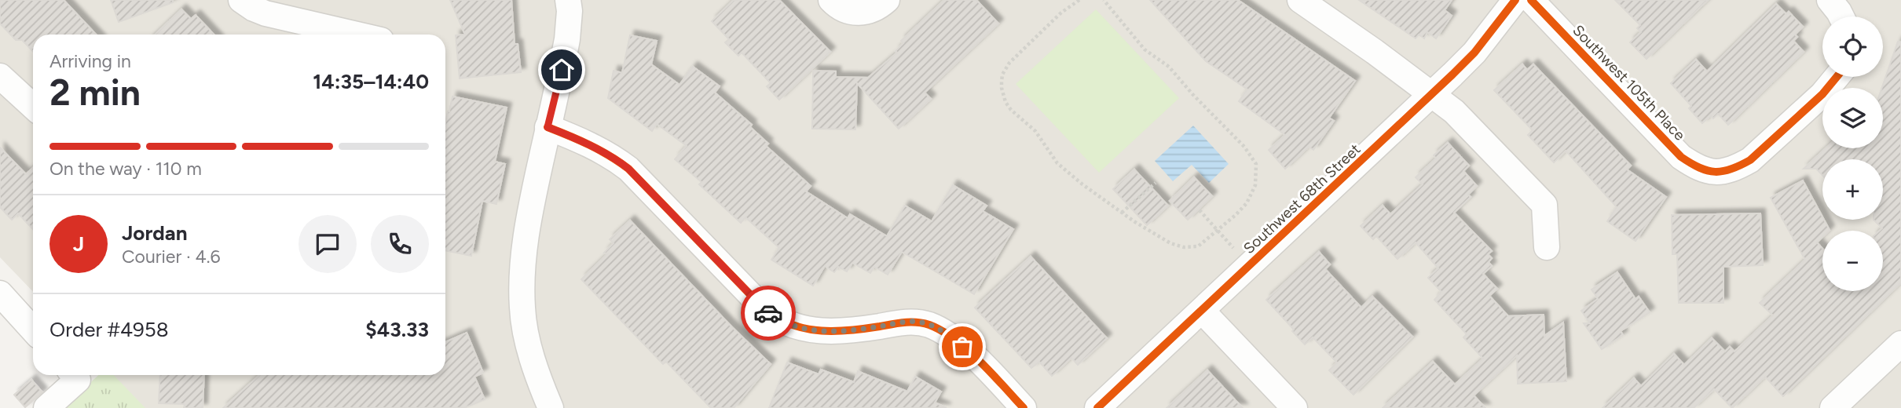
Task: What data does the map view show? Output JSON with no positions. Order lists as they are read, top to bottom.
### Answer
{
  "streets": {
    "street": ["Southwest 105th Place", "Southwest 68th Street"]
  },
  "page": {
    "map_buttons": ["+", "−"],
    "heading": ["2 min", "Arriving in", "14:35–14:40"],
    "panel": [
      "Jordan",
      "Courier · 4.6",
      "Order #4958",
      "$43.33"
    ],
    "bar": "On the way · 110 m",
    "round": "J"
  }
}
